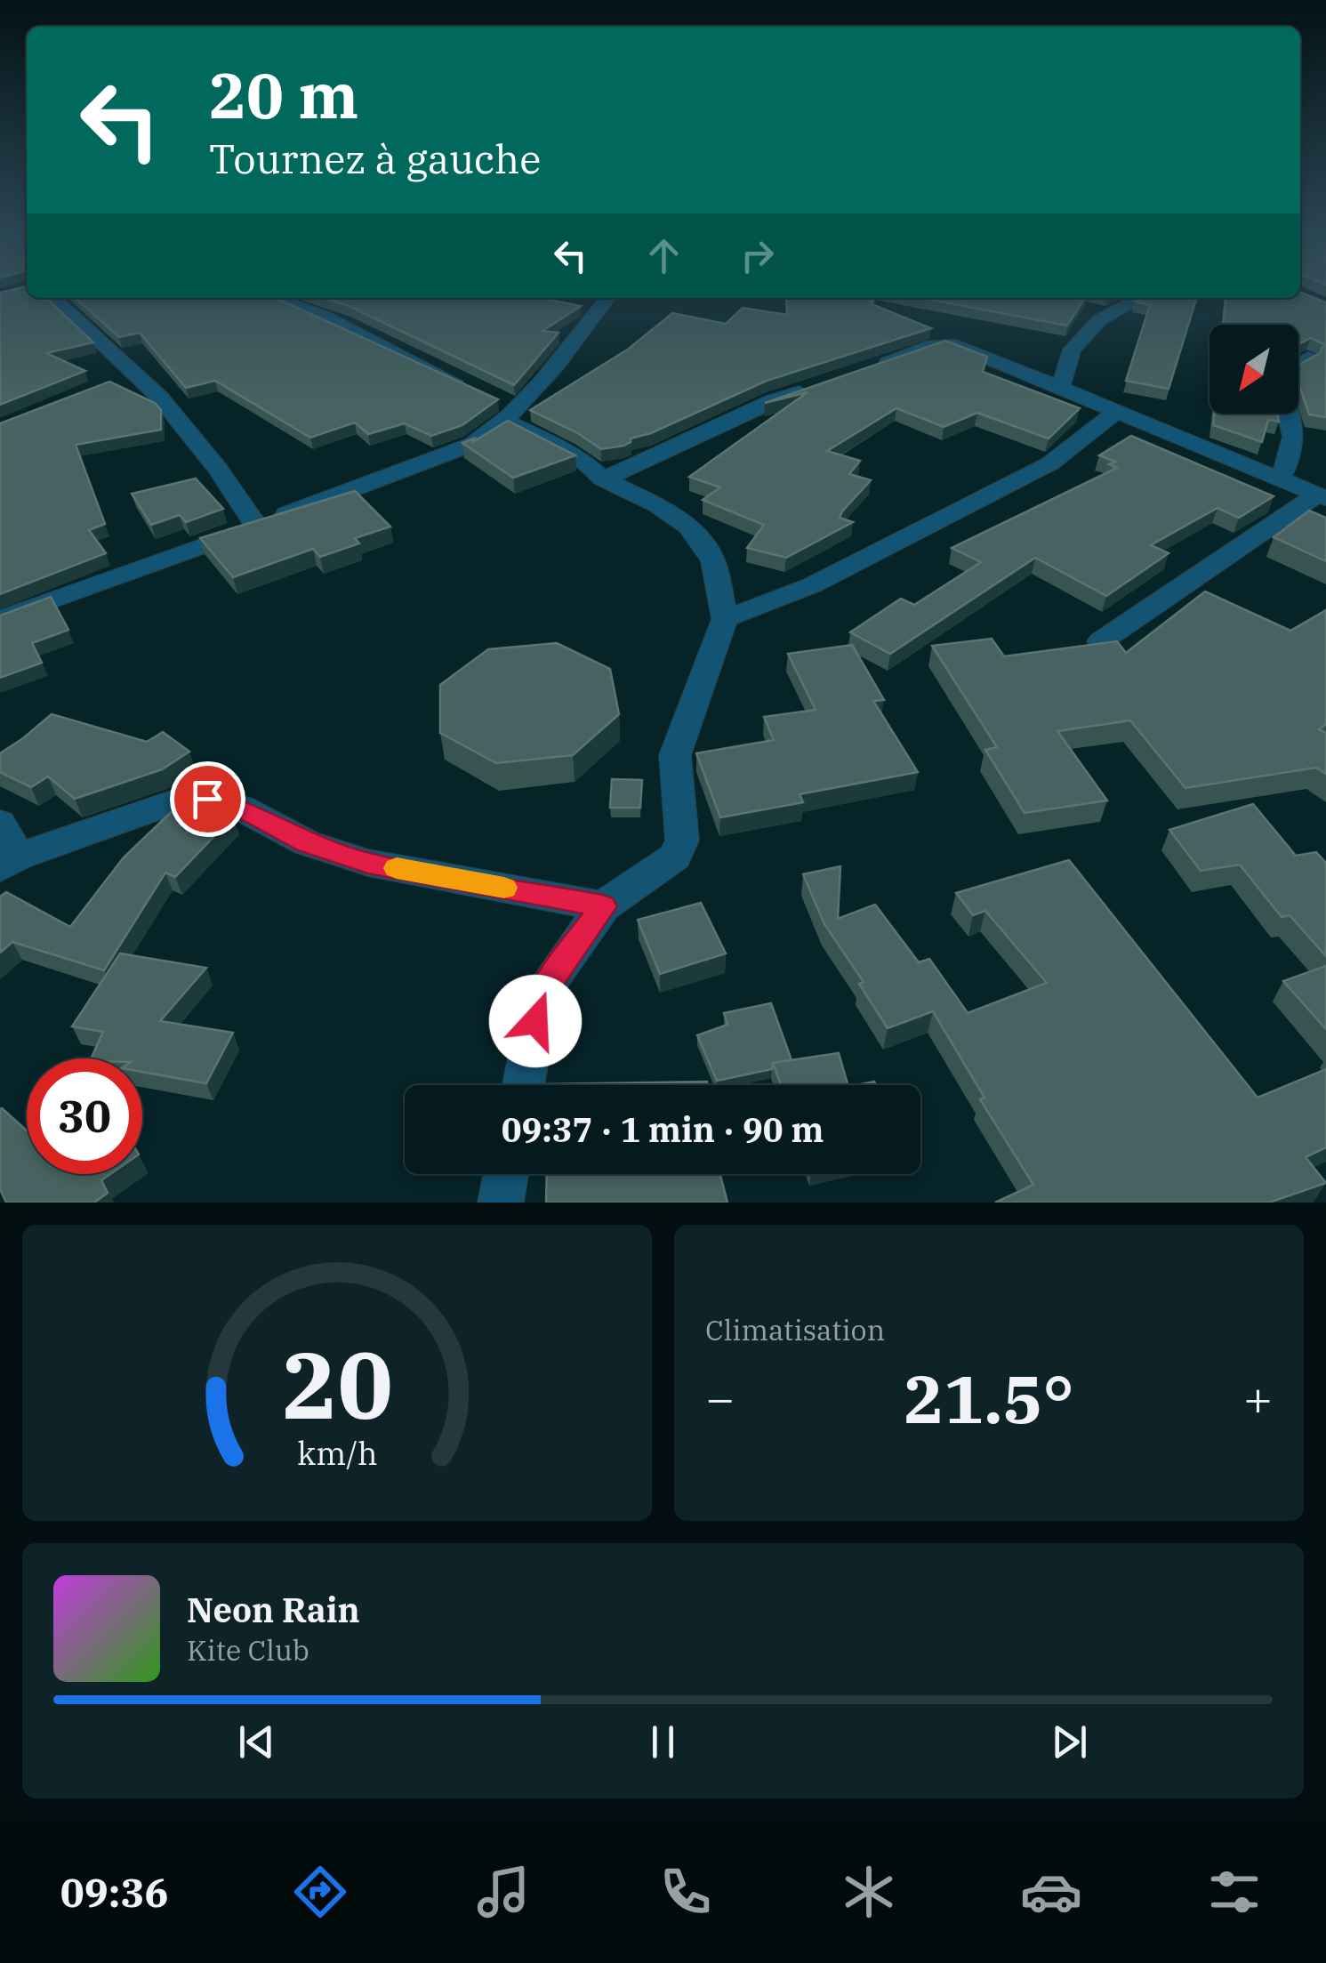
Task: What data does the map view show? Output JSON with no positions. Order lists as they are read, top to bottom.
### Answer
{
  "north": "bottom left",
  "page": {
    "turn": ["20 m", "Tournez à gauche"],
    "limit": "30",
    "trip": "09:37 · 1 min · 90 m",
    "tile": "Climatisation",
    "heat": ["−", "21.5°", "+"],
    "song": ["Neon Rain", "Kite Club"],
    "tabs": "09:36",
    "gauge": ["20", "km/h"]
  }
}
